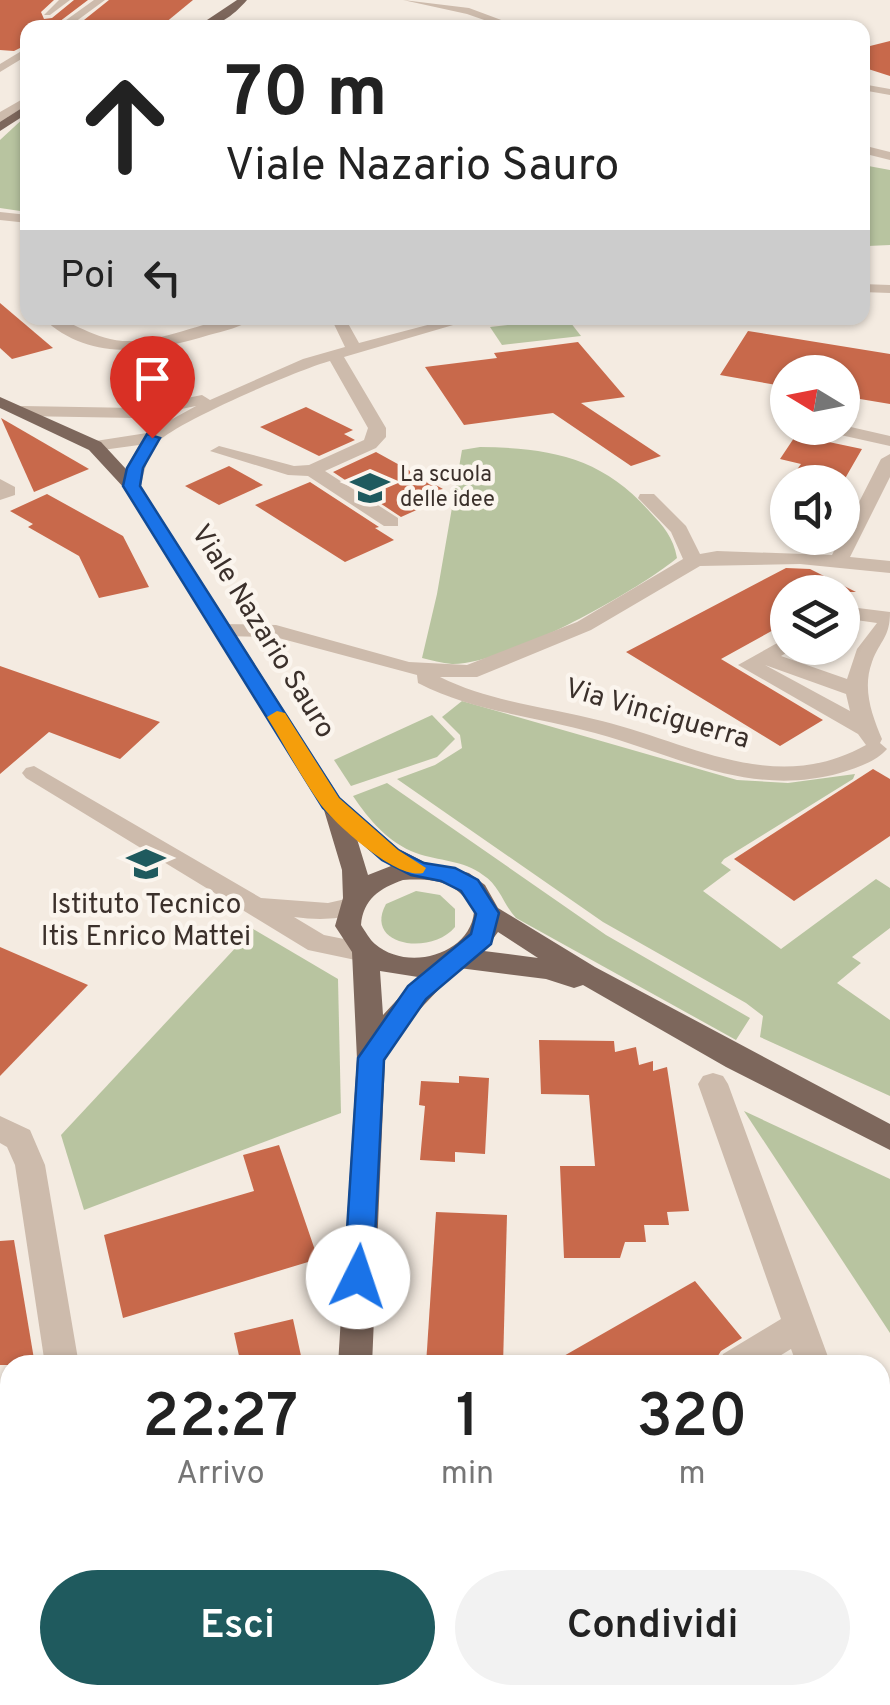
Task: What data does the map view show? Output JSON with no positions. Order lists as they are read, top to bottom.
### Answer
{
  "streets": {
    "main road": ["Viale Nazario Sauro"],
    "street": ["Via Vinciguerra"]
  },
  "places": {
    "school or university": ["La scuola delle idee", "Istituto Tecnico Itis Enrico Mattei"]
  },
  "north": "left",
  "page": {
    "turn": ["70 m", "Viale Nazario Sauro"],
    "then": "Poi",
    "eta": [
      "22:27",
      "Arrivo",
      "1",
      "min",
      "320",
      "m"
    ],
    "buttons": ["Esci", "Condividi"]
  }
}
